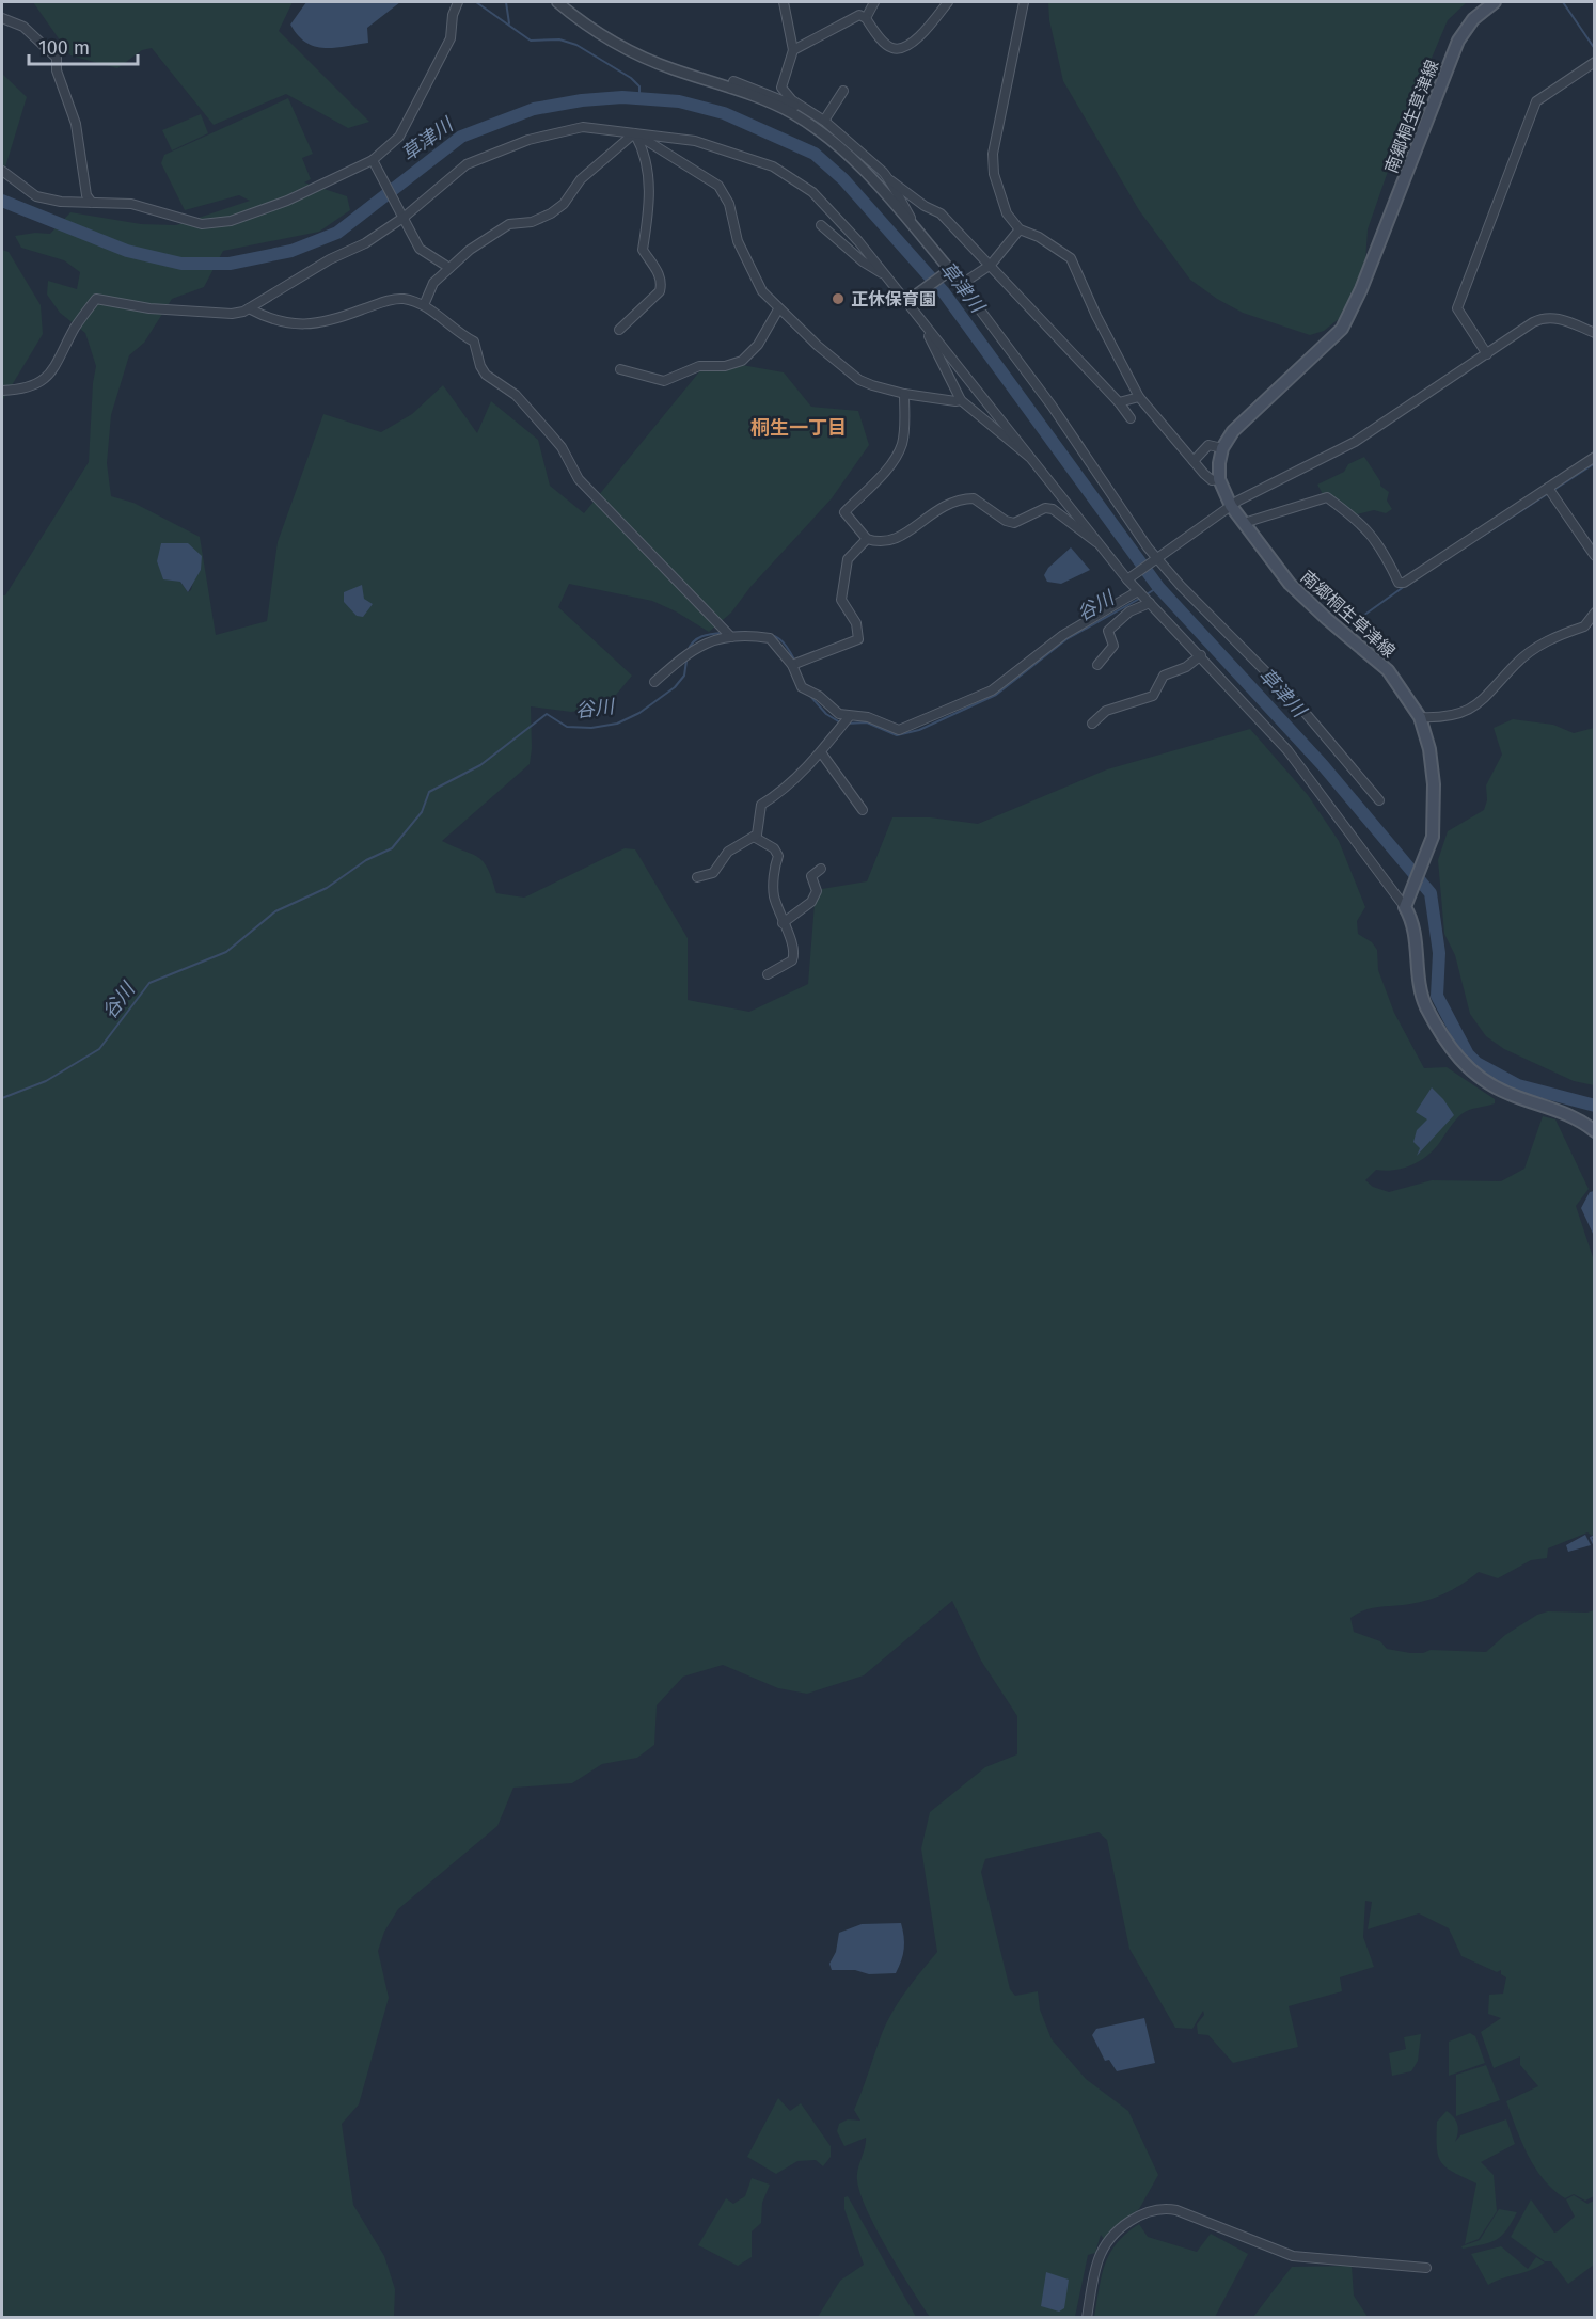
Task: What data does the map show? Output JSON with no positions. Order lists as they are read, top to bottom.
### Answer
{
  "streets": {
    "main road": ["南郷桐生草津線"]
  },
  "districts": ["桐生一丁目"],
  "water": ["草津川", "谷川"],
  "places": ["正休保育園"],
  "scale_bar": "100 m"
}
